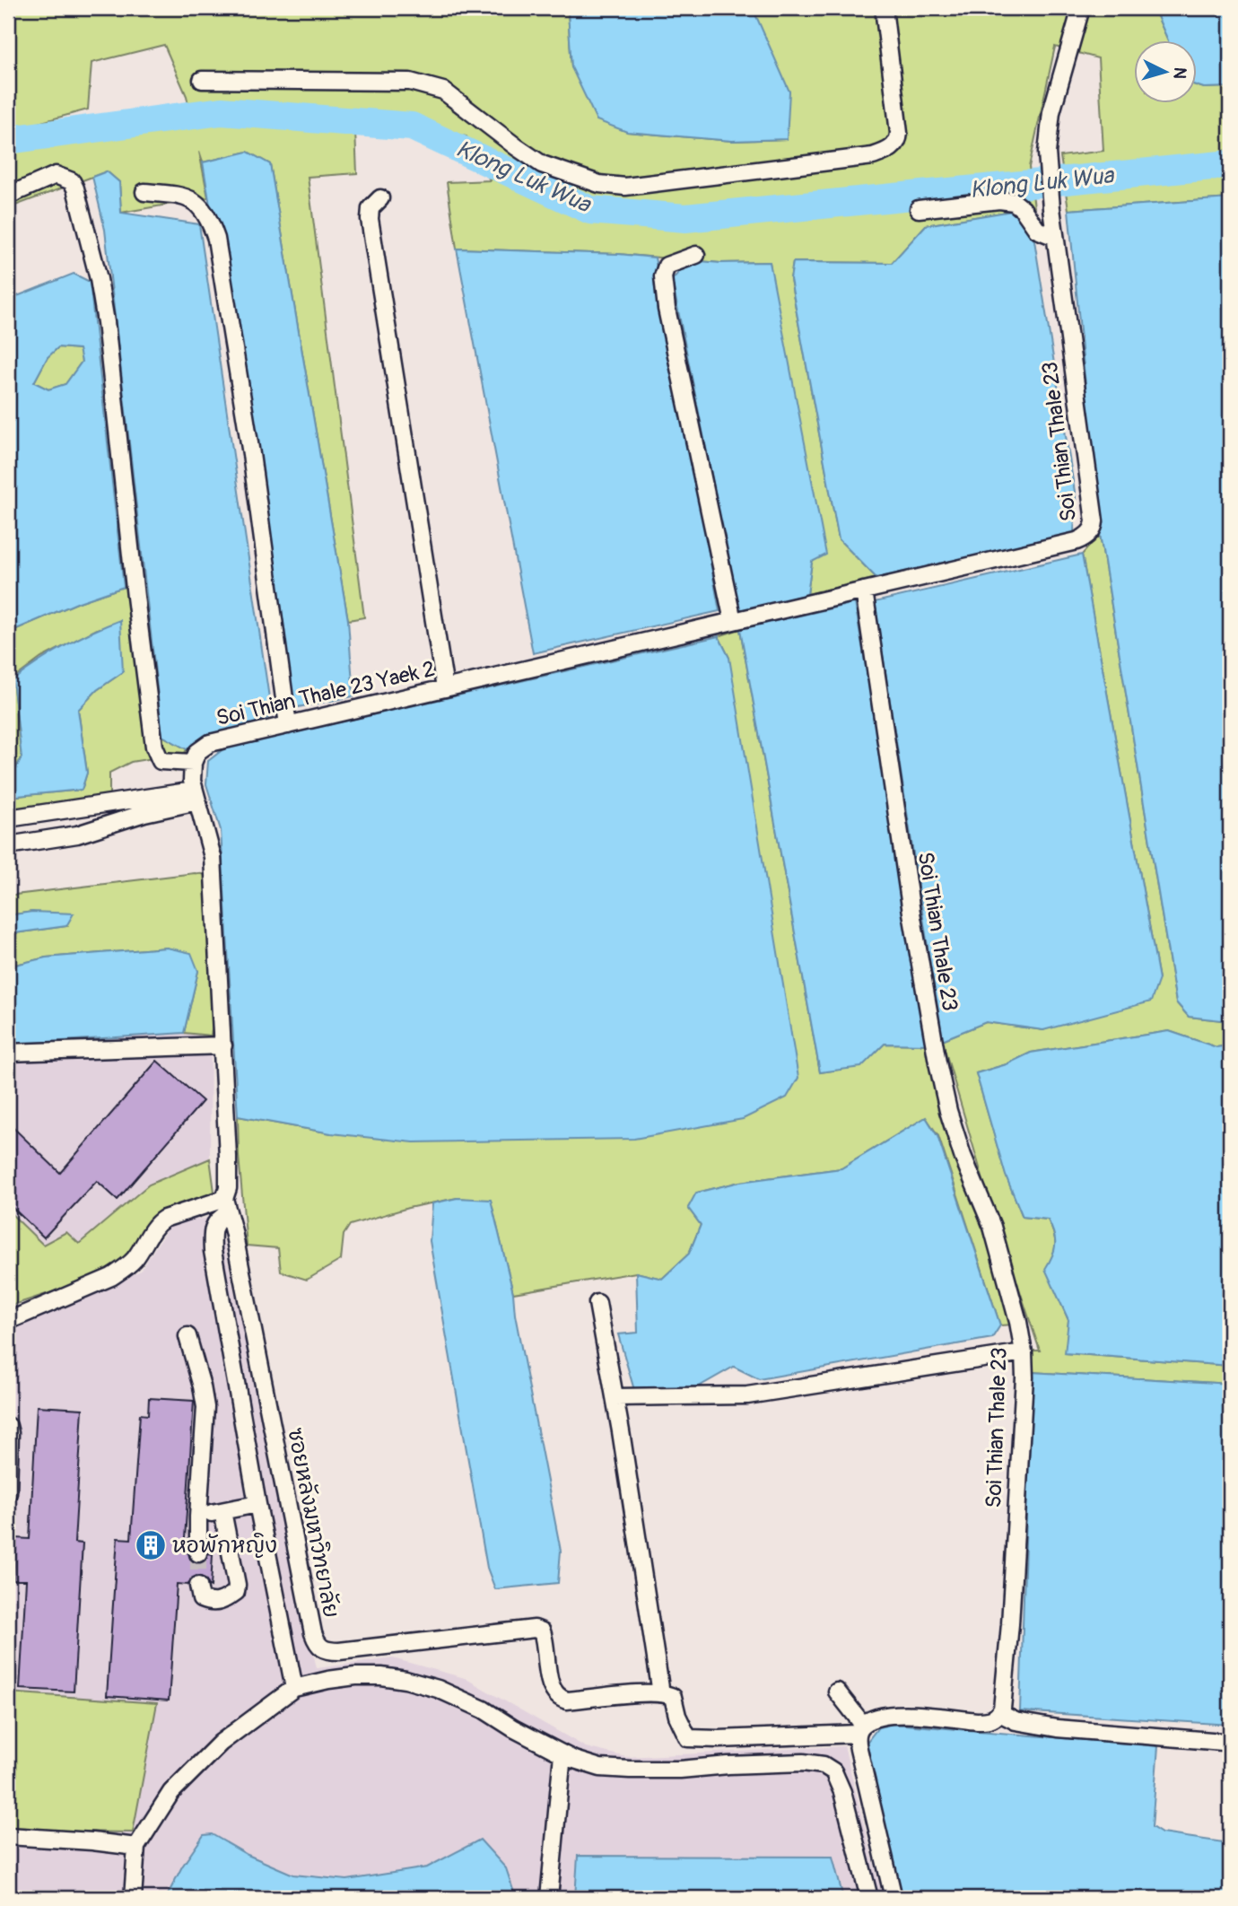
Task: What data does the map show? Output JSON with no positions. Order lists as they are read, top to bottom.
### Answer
{
  "streets": {
    "street": ["Soi Thian Thale 23", "Soi Thian Thale 23 Yaek 2", "ซอยหลังมหาวิทยาลัย"]
  },
  "crossings": [
    ["Soi Thian Thale 23", "Soi Thian Thale 23 Yaek 2"]
  ],
  "water": ["Klong Luk Wua"],
  "places": {
    "building": ["หอพักหญิง"]
  },
  "north": "right"
}
